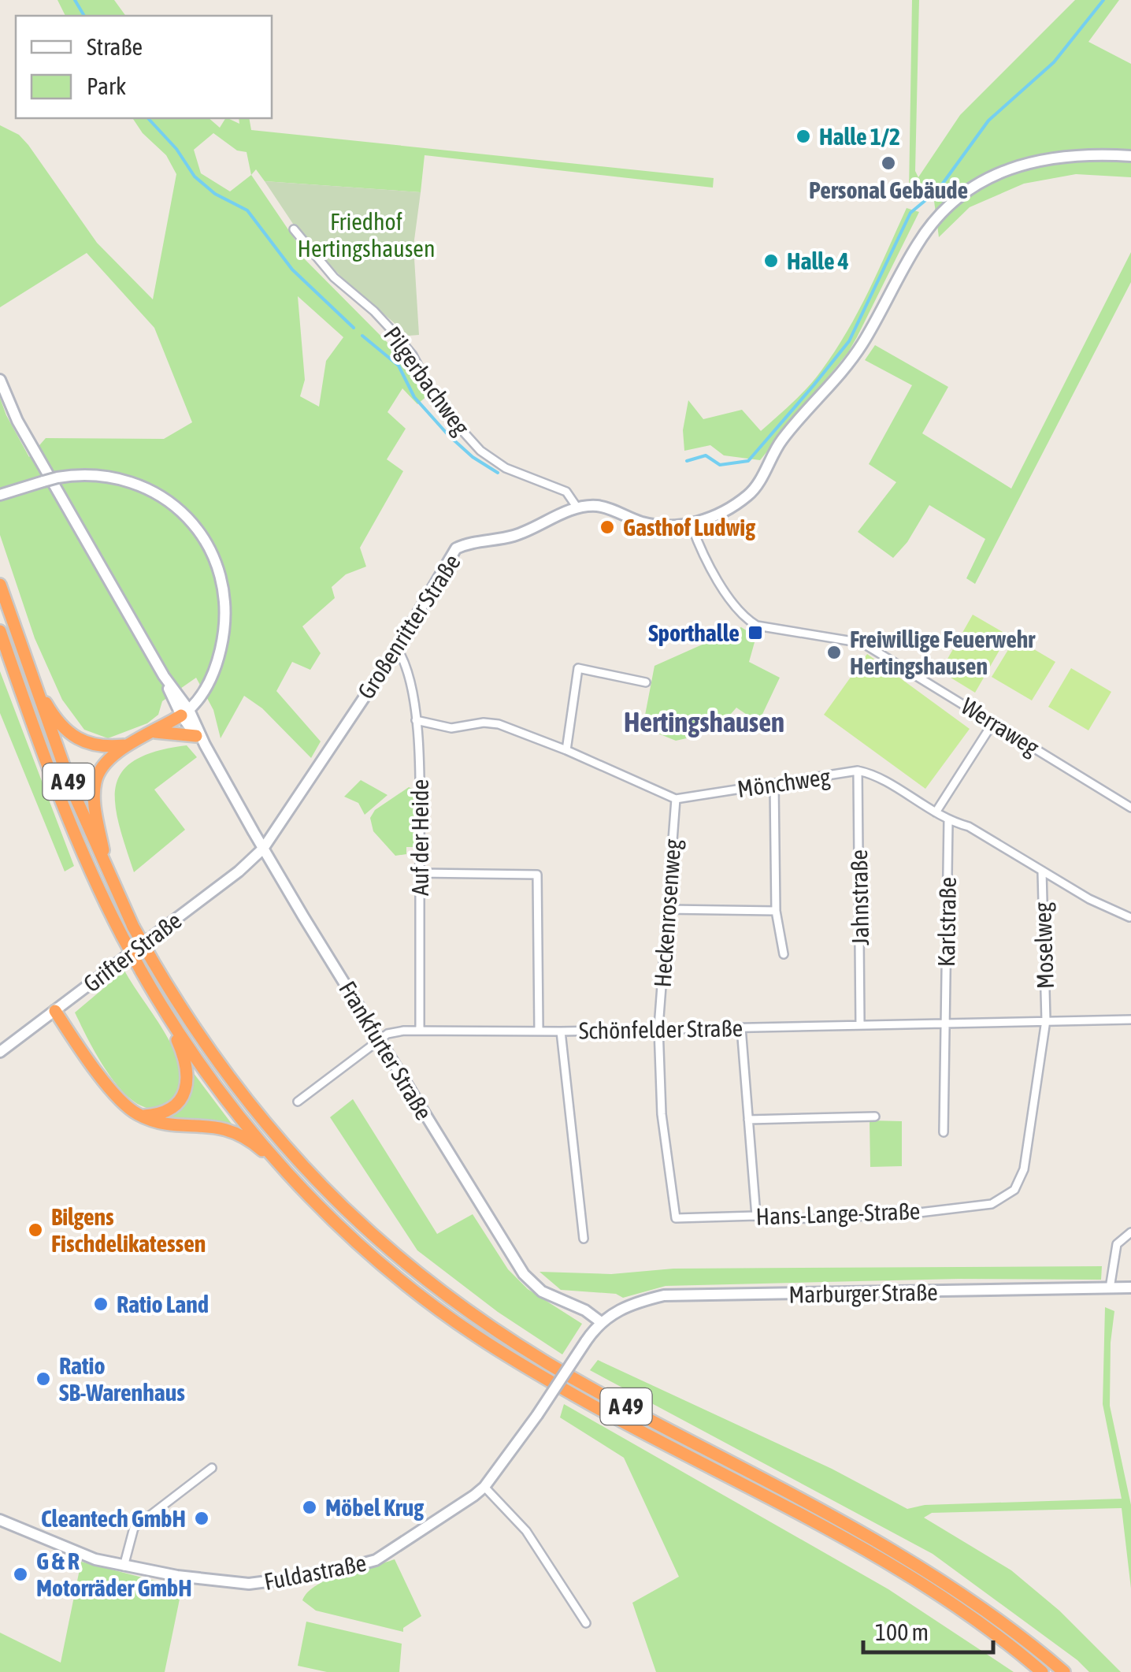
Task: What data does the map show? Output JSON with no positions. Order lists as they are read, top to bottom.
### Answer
{
  "streets": {
    "highway": ["A 49"],
    "street": [
      "Pilgerbachweg",
      "Großenritter Straße",
      "Werraweg",
      "Mönchweg",
      "Auf der Heide",
      "Jahnstraße",
      "Heckenrosenweg",
      "Karlstraße",
      "Moselweg",
      "Grifter Straße",
      "Schönfelder Straße",
      "Frankfurter Straße",
      "Hans-Lange-Straße",
      "Marburger Straße",
      "Fuldastraße"
    ]
  },
  "crossings": [
    ["Pilgerbachweg", "Großenritter Straße"],
    ["Großenritter Straße", "Auf der Heide"],
    ["Großenritter Straße", "Grifter Straße"],
    ["Großenritter Straße", "Frankfurter Straße"],
    ["Mönchweg", "Jahnstraße"],
    ["Mönchweg", "Heckenrosenweg"],
    ["Mönchweg", "Karlstraße"],
    ["Mönchweg", "Moselweg"],
    ["Auf der Heide", "Schönfelder Straße"],
    ["Jahnstraße", "Schönfelder Straße"],
    ["Heckenrosenweg", "Schönfelder Straße"],
    ["Heckenrosenweg", "Hans-Lange-Straße"],
    ["Karlstraße", "Schönfelder Straße"],
    ["Moselweg", "Schönfelder Straße"],
    ["Moselweg", "Hans-Lange-Straße"],
    ["Grifter Straße", "Frankfurter Straße"],
    ["Schönfelder Straße", "Frankfurter Straße"],
    ["Schönfelder Straße", "Hans-Lange-Straße"],
    ["Frankfurter Straße", "Marburger Straße"],
    ["Frankfurter Straße", "Fuldastraße"],
    ["Marburger Straße", "Fuldastraße"]
  ],
  "districts": ["Hertingshausen"],
  "parks": ["Friedhof Hertingshausen"],
  "places": {
    "other": [
      "Halle 1/2",
      "Personal Gebäude",
      "Halle 4",
      "Gasthof Ludwig",
      "Freiwillige Feuerwehr Hertingshausen",
      "Bilgens Fischdelikatessen",
      "Ratio Land",
      "Ratio SB-Warenhaus",
      "Möbel Krug",
      "Cleantech GmbH",
      "G & R Motorräder GmbH"
    ],
    "transit": ["Sporthalle"]
  },
  "legend": ["Straße", "Park"],
  "scale_bar": "100 m"
}
